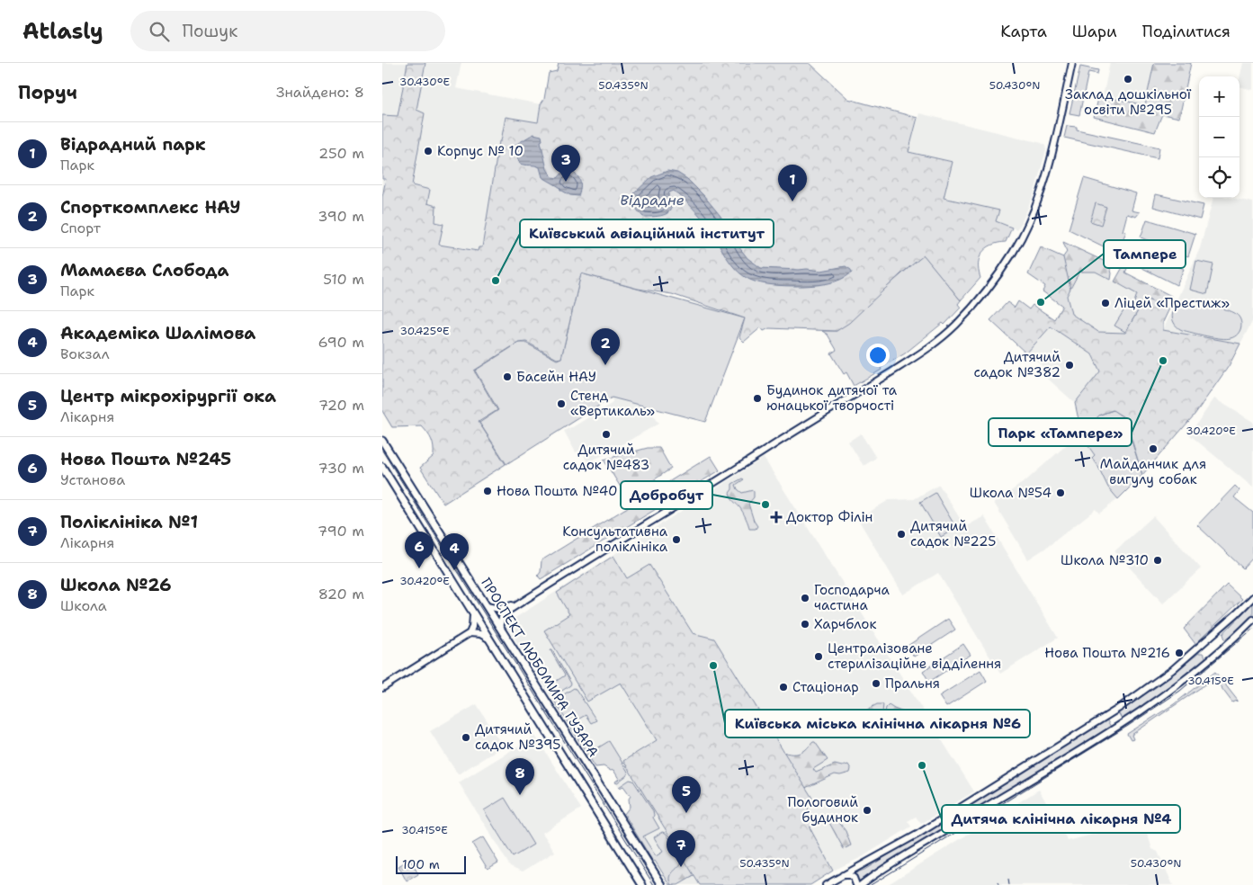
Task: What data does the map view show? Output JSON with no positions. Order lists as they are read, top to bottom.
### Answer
{
  "streets": {
    "main road": ["ПРОСПЕКТ ЛЮБОМИРА ГУЗАРА"]
  },
  "water": ["Відрадне"],
  "places": {
    "other": [
      "Заклад дошкільної освіти №295",
      "Корпус № 10",
      "Київський авіаційний інститут",
      "Тампере",
      "Ліцей «Престиж»",
      "Парк «Тампере»",
      "Дитячий садок №382",
      "Басейн НАУ",
      "Будинок дитячої та юнацької творчості",
      "Стенд «Вертикаль»",
      "Дитячий садок №483",
      "Майданчик для вигулу собак",
      "Нова Пошта №40",
      "Школа №54",
      "Добробут",
      "Дитячий садок №225",
      "Консультативна поліклініка",
      "Школа №310",
      "Господарча частина",
      "Харчблок",
      "Нова Пошта №216",
      "Централізоване стерилізаційне відділення",
      "Київська міська клінічна лікарня №6",
      "Пральня",
      "Стаціонар",
      "Дитячий садок №395",
      "Дитяча клінічна лікарня №4",
      "Пологовий будинок"
    ],
    "health": ["Доктор Філін"]
  },
  "scale_bar": "100 m",
  "page": {
    "header": "Atlasly",
    "search": "Пошук",
    "nav": ["Карта", "Шари", "Поділитися"],
    "heading": ["Поруч", "Знайдено: 8"],
    "map_buttons": ["+", "−"],
    "list": [
      {
        "mark": "1",
        "name": "Відрадний парк",
        "note": "Парк",
        "value": "250 m"
      },
      {
        "mark": "2",
        "name": "Спорткомплекс НАУ",
        "note": "Спорт",
        "value": "390 m"
      },
      {
        "mark": "3",
        "name": "Мамаєва Слобода",
        "note": "Парк",
        "value": "510 m"
      },
      {
        "mark": "4",
        "name": "Академіка Шалімова",
        "note": "Вокзал",
        "value": "690 m"
      },
      {
        "mark": "5",
        "name": "Центр мікрохірургії ока",
        "note": "Лікарня",
        "value": "720 m"
      },
      {
        "mark": "6",
        "name": "Нова Пошта №245",
        "note": "Установа",
        "value": "730 m"
      },
      {
        "mark": "7",
        "name": "Поліклініка №1",
        "note": "Лікарня",
        "value": "790 m"
      },
      {
        "mark": "8",
        "name": "Школа №26",
        "note": "Школа",
        "value": "820 m"
      }
    ],
    "pins": [
      "3",
      "1",
      "2",
      "6",
      "4",
      "8",
      "5",
      "7"
    ],
    "scale": "100 m"
  },
  "coordinates": [
    "30.430°E",
    "50.435°N",
    "50.430°N",
    "30.425°E",
    "30.420°E",
    "30.415°E"
  ]
}
